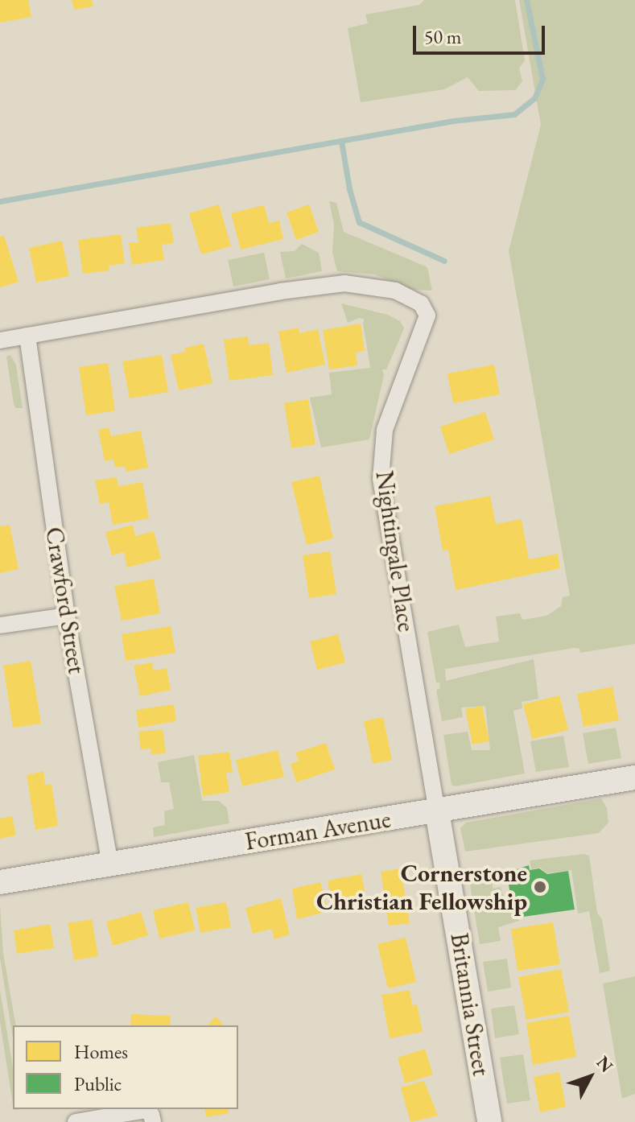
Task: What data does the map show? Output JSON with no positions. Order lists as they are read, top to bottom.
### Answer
{
  "streets": {
    "street": [
      "Nightingale Place",
      "Crawford Street",
      "Forman Avenue",
      "Britannia Street"
    ]
  },
  "crossings": [
    ["Nightingale Place", "Crawford Street"],
    ["Nightingale Place", "Forman Avenue"],
    ["Nightingale Place", "Britannia Street"],
    ["Crawford Street", "Forman Avenue"],
    ["Forman Avenue", "Britannia Street"]
  ],
  "places": ["Cornerstone Christian Fellowship"],
  "legend": ["Homes", "Public"],
  "scale_bar": "50 m",
  "north": "top right"
}
